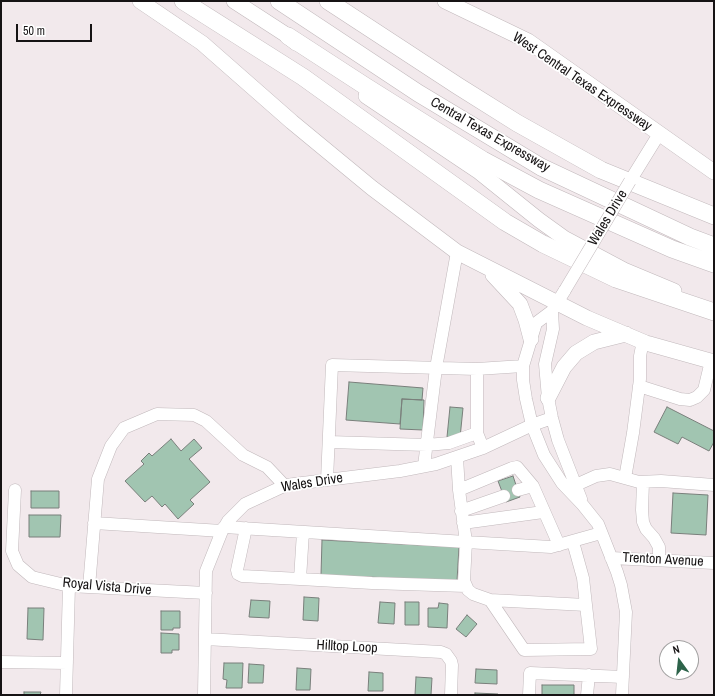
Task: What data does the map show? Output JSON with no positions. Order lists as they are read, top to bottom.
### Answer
{
  "streets": {
    "highway": ["Central Texas Expressway"],
    "main road": ["West Central Texas Expressway"],
    "street": [
      "Wales Drive",
      "Trenton Avenue",
      "Royal Vista Drive",
      "Hilltop Loop"
    ]
  },
  "crossings": [
    ["West Central Texas Expressway", "Wales Drive"],
    ["Wales Drive", "Royal Vista Drive"],
    ["Wales Drive", "Hilltop Loop"]
  ],
  "scale_bar": "50 m",
  "north": "top"
}
